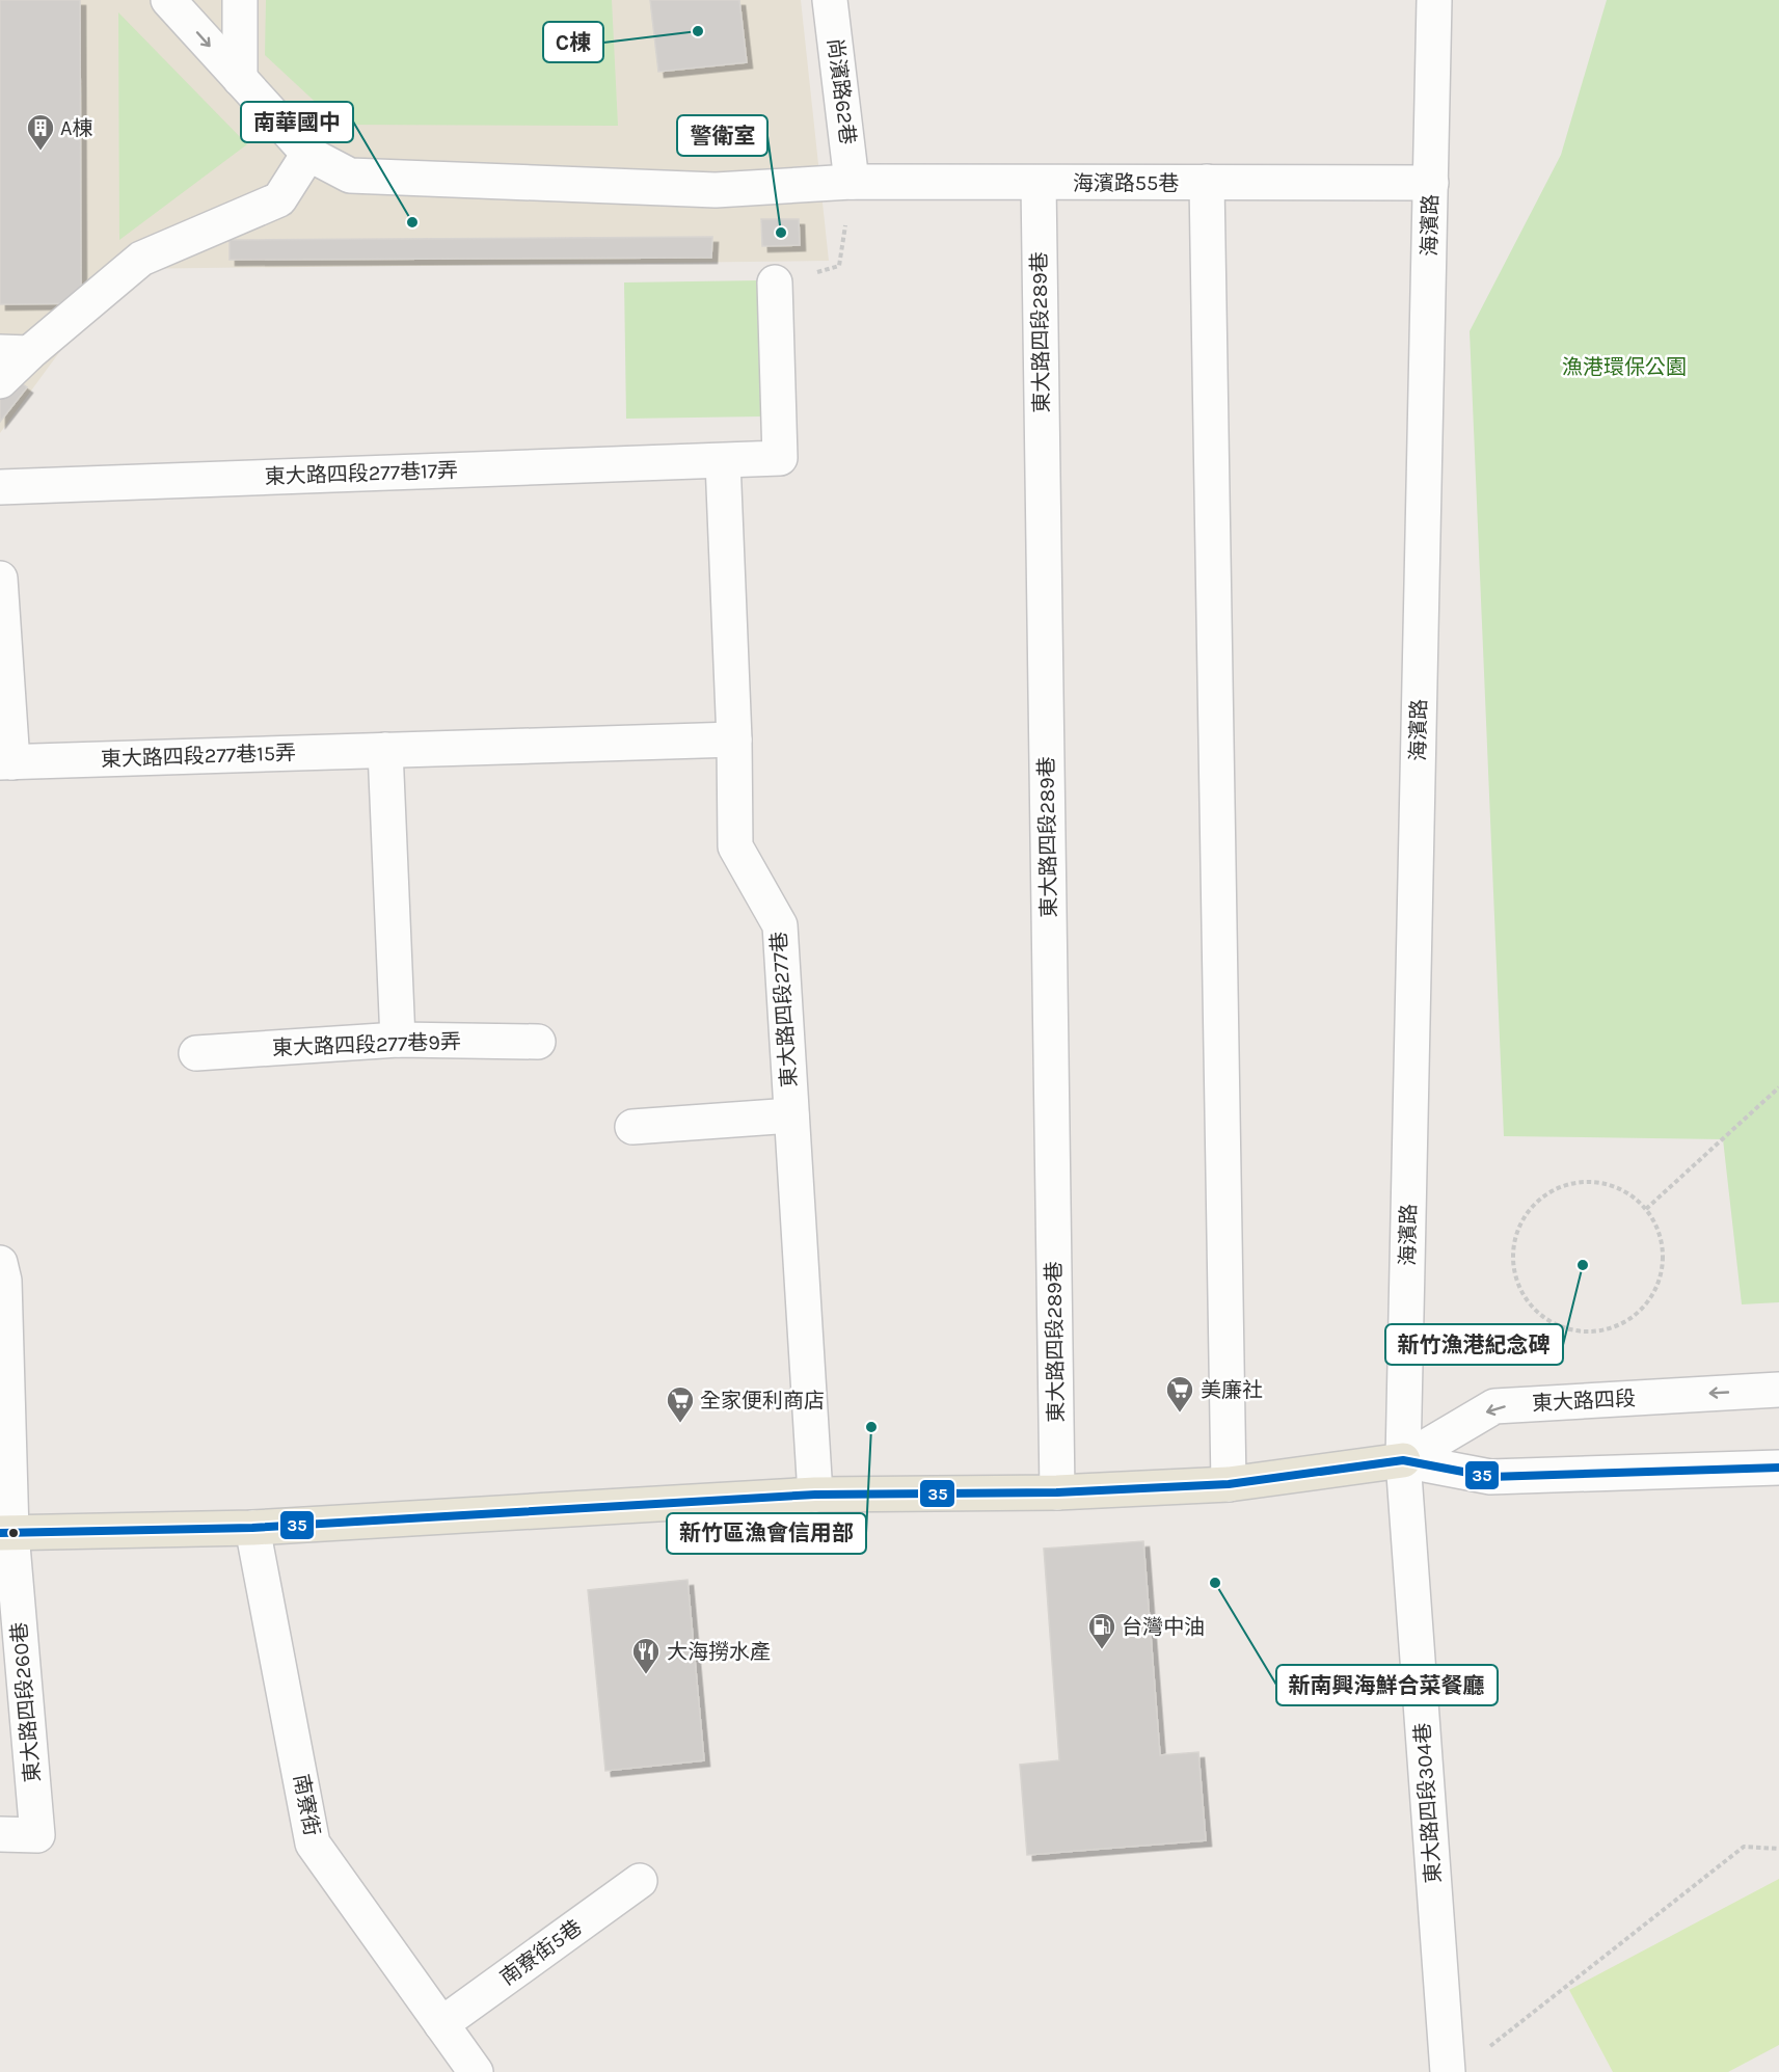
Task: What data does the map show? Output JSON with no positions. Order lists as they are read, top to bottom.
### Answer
{
  "streets": {
    "main road": ["東大路四段"],
    "street": [
      "尚濱路62巷",
      "海濱路55巷",
      "海濱路",
      "東大路四段289巷",
      "東大路四段277巷17弄",
      "東大路四段277巷15弄",
      "東大路四段277巷",
      "東大路四段277巷9弄",
      "東大路四段260巷",
      "東大路四段304巷",
      "南寮街",
      "南寮街5巷"
    ]
  },
  "crossings": [
    ["尚濱路62巷", "海濱路55巷"],
    ["海濱路55巷", "海濱路"],
    ["海濱路55巷", "東大路四段289巷"],
    ["海濱路", "東大路四段"],
    ["海濱路", "東大路四段304巷"],
    ["東大路四段289巷", "東大路四段"],
    ["東大路四段277巷17弄", "東大路四段277巷"],
    ["東大路四段277巷15弄", "東大路四段277巷"],
    ["東大路四段277巷", "東大路四段"],
    ["東大路四段", "東大路四段260巷"],
    ["東大路四段", "東大路四段304巷"],
    ["東大路四段", "南寮街"],
    ["南寮街", "南寮街5巷"]
  ],
  "parks": ["漁港環保公園"],
  "places": {
    "other": [
      "C棟",
      "南華國中",
      "警衛室",
      "新竹漁港紀念碑",
      "新竹區漁會信用部",
      "新南興海鮮合菜餐廳"
    ],
    "building": ["A棟"],
    "supermarket": ["美廉社", "全家便利商店"],
    "fuel station": ["台灣中油"],
    "restaurant": ["大海撈水產"]
  },
  "lines": ["transit line 35"]
}
